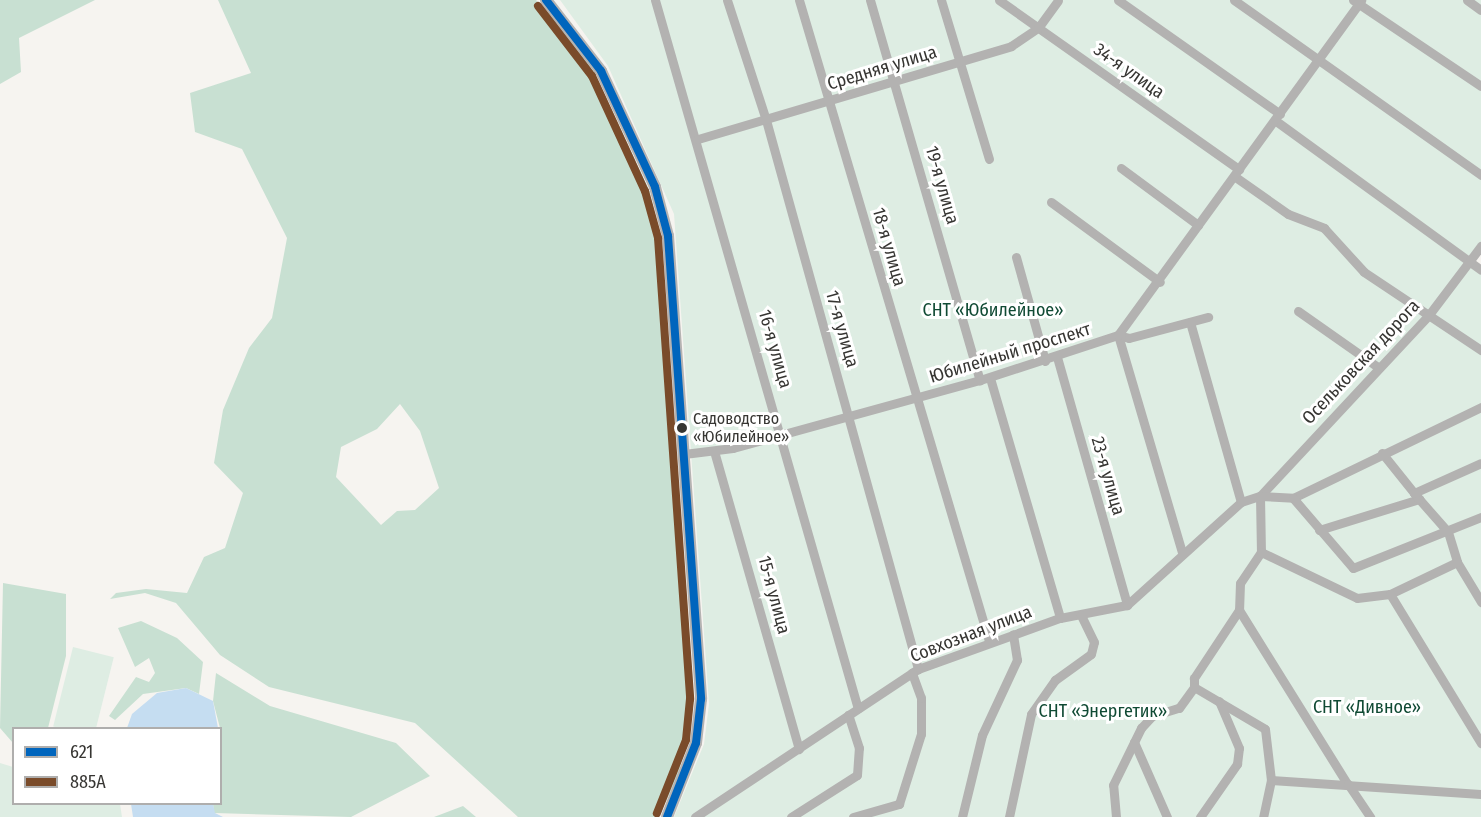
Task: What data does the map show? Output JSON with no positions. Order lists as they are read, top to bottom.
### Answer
{
  "streets": {
    "street": [
      "Средняя улица",
      "34-я улица",
      "19-я улица",
      "18-я улица",
      "17-я улица",
      "16-я улица",
      "Юбилейный проспект",
      "Осельковская дорога",
      "23-я улица",
      "15-я улица",
      "Совхозная улица"
    ]
  },
  "crossings": [
    ["Средняя улица", "34-я улица"],
    ["Средняя улица", "19-я улица"],
    ["Средняя улица", "18-я улица"],
    ["Средняя улица", "17-я улица"],
    ["Средняя улица", "16-я улица"],
    ["34-я улица", "Юбилейный проспект"],
    ["34-я улица", "Осельковская дорога"],
    ["19-я улица", "Юбилейный проспект"],
    ["19-я улица", "Совхозная улица"],
    ["18-я улица", "Юбилейный проспект"],
    ["18-я улица", "Совхозная улица"],
    ["17-я улица", "Юбилейный проспект"],
    ["17-я улица", "Совхозная улица"],
    ["16-я улица", "Юбилейный проспект"],
    ["16-я улица", "Совхозная улица"],
    ["Юбилейный проспект", "23-я улица"],
    ["Юбилейный проспект", "15-я улица"],
    ["23-я улица", "Совхозная улица"],
    ["15-я улица", "Совхозная улица"]
  ],
  "parks": ["СНТ «Юбилейное»", "СНТ «Дивное»", "СНТ «Энергетик»"],
  "places": ["Садоводство «Юбилейное»"],
  "lines": ["transit line 621", "transit line 885А"],
  "legend": ["621", "885А"]
}
